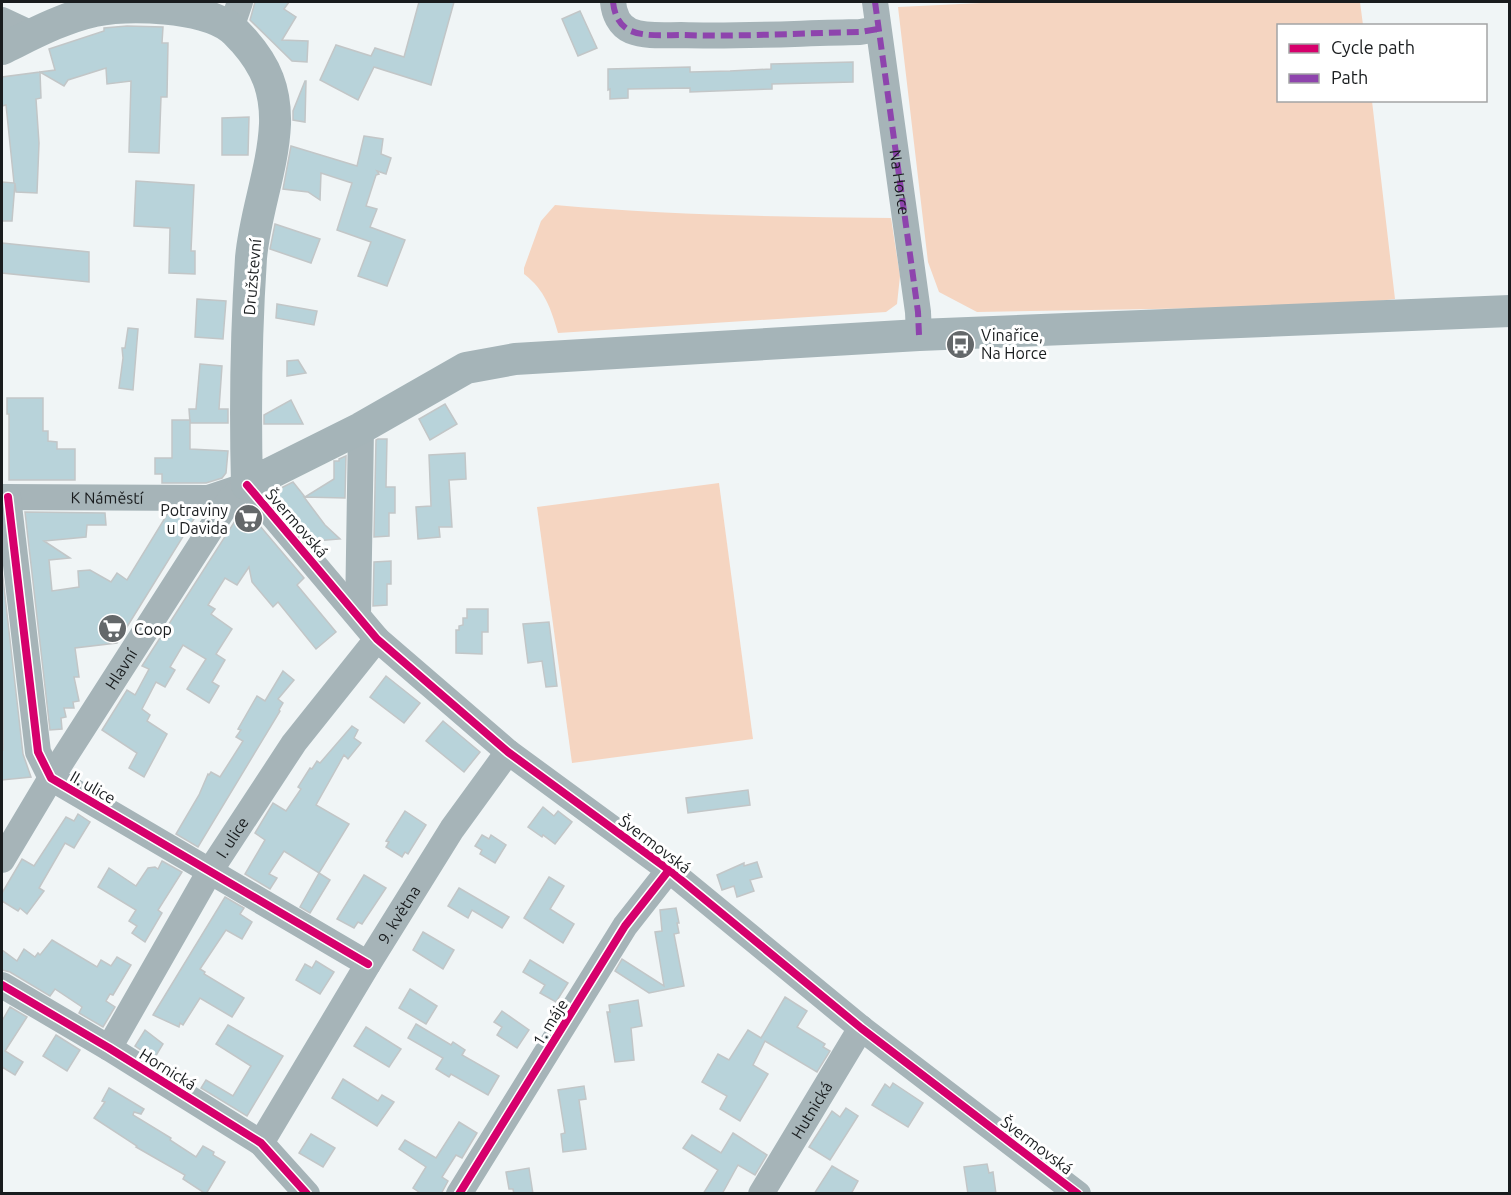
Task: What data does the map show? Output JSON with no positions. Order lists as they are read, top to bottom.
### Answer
{
  "streets": {
    "main road": ["Družstevní"],
    "street": [
      "Na Horce",
      "K Náměstí",
      "Švermovská",
      "Hlavní",
      "II. ulice",
      "I. ulice",
      "9. května",
      "1. máje",
      "Hornická",
      "Hutnická"
    ]
  },
  "crossings": [
    ["Družstevní", "K Náměstí"],
    ["Družstevní", "Švermovská"],
    ["Družstevní", "Hlavní"],
    ["K Náměstí", "Švermovská"],
    ["K Náměstí", "Hlavní"],
    ["K Náměstí", "II. ulice"],
    ["Švermovská", "Hlavní"],
    ["Švermovská", "I. ulice"],
    ["Švermovská", "9. května"],
    ["Švermovská", "1. máje"],
    ["Švermovská", "Hutnická"],
    ["Hlavní", "II. ulice"],
    ["II. ulice", "I. ulice"],
    ["II. ulice", "9. května"],
    ["I. ulice", "Hornická"],
    ["9. května", "Hornická"]
  ],
  "places": {
    "bus stop": ["Vinařice, Na Horce"],
    "supermarket": ["Potraviny u Davida", "Coop"]
  },
  "legend": ["Cycle path", "Path"]
}
